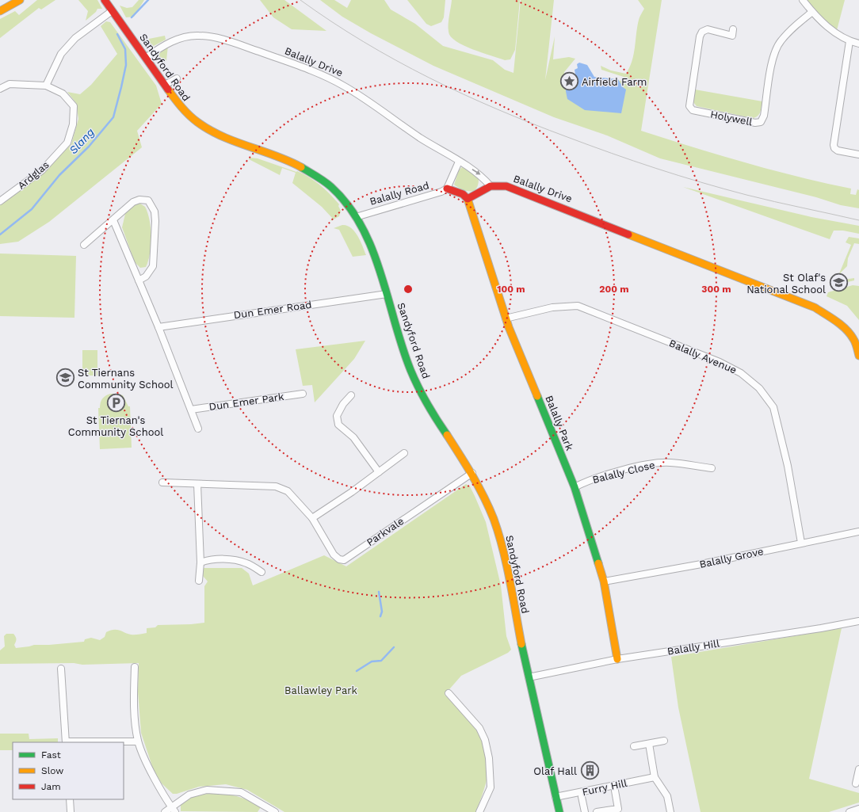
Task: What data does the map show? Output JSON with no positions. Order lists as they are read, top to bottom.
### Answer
{
  "streets": {
    "main road": ["Balally Drive", "Sandyford Road", "Balally Park"],
    "street": [
      "Holywell",
      "Ardglas",
      "Balally Road",
      "Dun Emer Road",
      "Balally Avenue",
      "Dun Emer Park",
      "Balally Close",
      "Parkvale",
      "Balally Grove",
      "Balally Hill",
      "Furry Hill"
    ]
  },
  "crossings": [
    ["Balally Drive", "Sandyford Road"],
    ["Sandyford Road", "Balally Road"],
    ["Sandyford Road", "Dun Emer Road"],
    ["Sandyford Road", "Parkvale"],
    ["Sandyford Road", "Balally Hill"],
    ["Sandyford Road", "Furry Hill"],
    ["Balally Avenue", "Balally Park"],
    ["Balally Avenue", "Balally Grove"],
    ["Balally Park", "Balally Close"],
    ["Balally Park", "Balally Grove"],
    ["Balally Park", "Balally Hill"]
  ],
  "water": ["Slang"],
  "parks": ["Ballawley Park"],
  "places": {
    "place": ["Airfield Farm"],
    "school or university": ["St Olaf's National School", "St Tiernans Community School"],
    "parking": ["St Tiernan's Community School"],
    "building": ["Olaf Hall"]
  },
  "legend": ["Fast", "Slow", "Jam"],
  "rings": ["100 m", "200 m", "300 m"]
}
